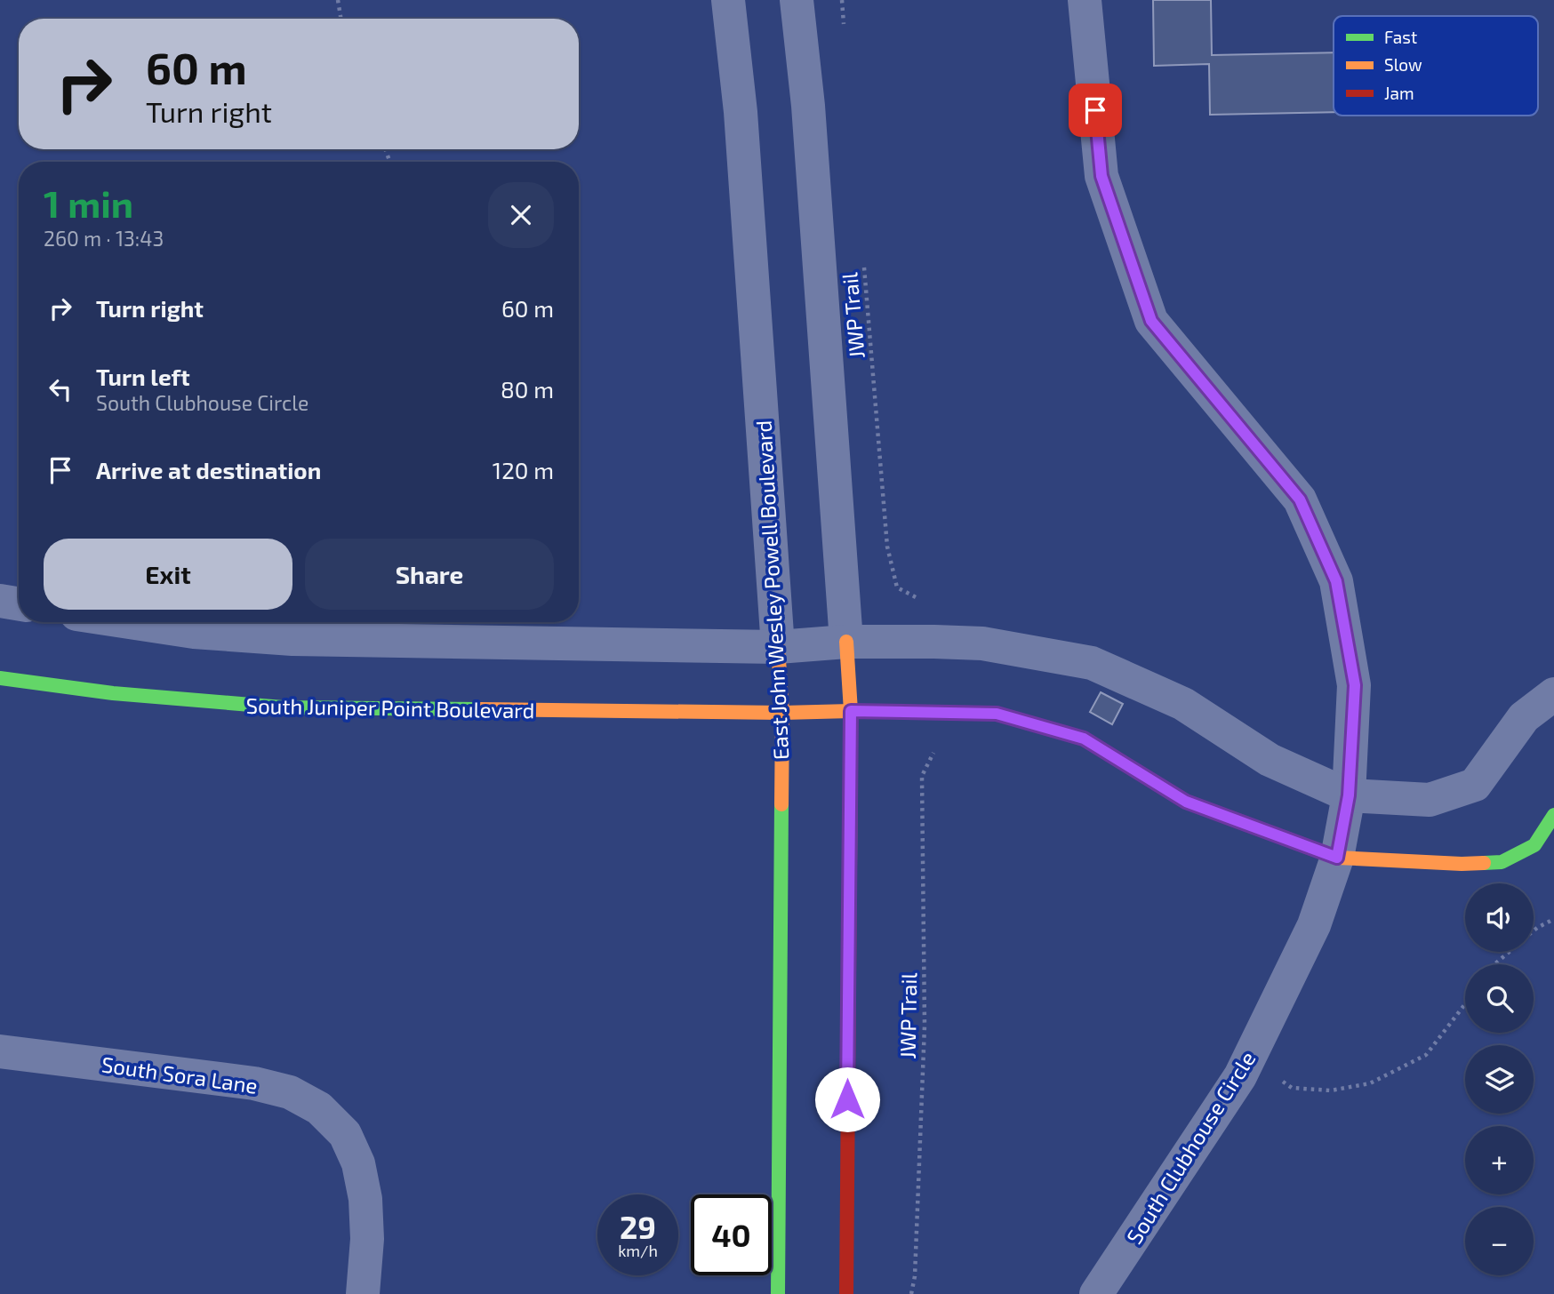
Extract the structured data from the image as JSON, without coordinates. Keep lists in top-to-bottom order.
{
  "streets": {
    "street": [
      "East John Wesley Powell Boulevard",
      "South Juniper Point Boulevard",
      "South Sora Lane",
      "South Clubhouse Circle"
    ],
    "path": ["JWP Trail"]
  },
  "crossings": [
    ["East John Wesley Powell Boulevard", "South Juniper Point Boulevard"],
    ["South Juniper Point Boulevard", "South Clubhouse Circle"]
  ],
  "legend": ["Fast", "Slow", "Jam"],
  "page": {
    "turn": ["60 m", "Turn right"],
    "heading": ["1 min", "260 m · 13:43"],
    "list": [
      {
        "name": "Turn right",
        "value": "60 m"
      },
      {
        "name": "Turn left",
        "note": "South Clubhouse Circle",
        "value": "80 m"
      },
      {
        "name": "Arrive at destination",
        "value": "120 m"
      }
    ],
    "buttons": ["Exit", "Share"],
    "map_buttons": ["+", "−"],
    "speed": "29 km/h",
    "limit": "40"
  }
}
